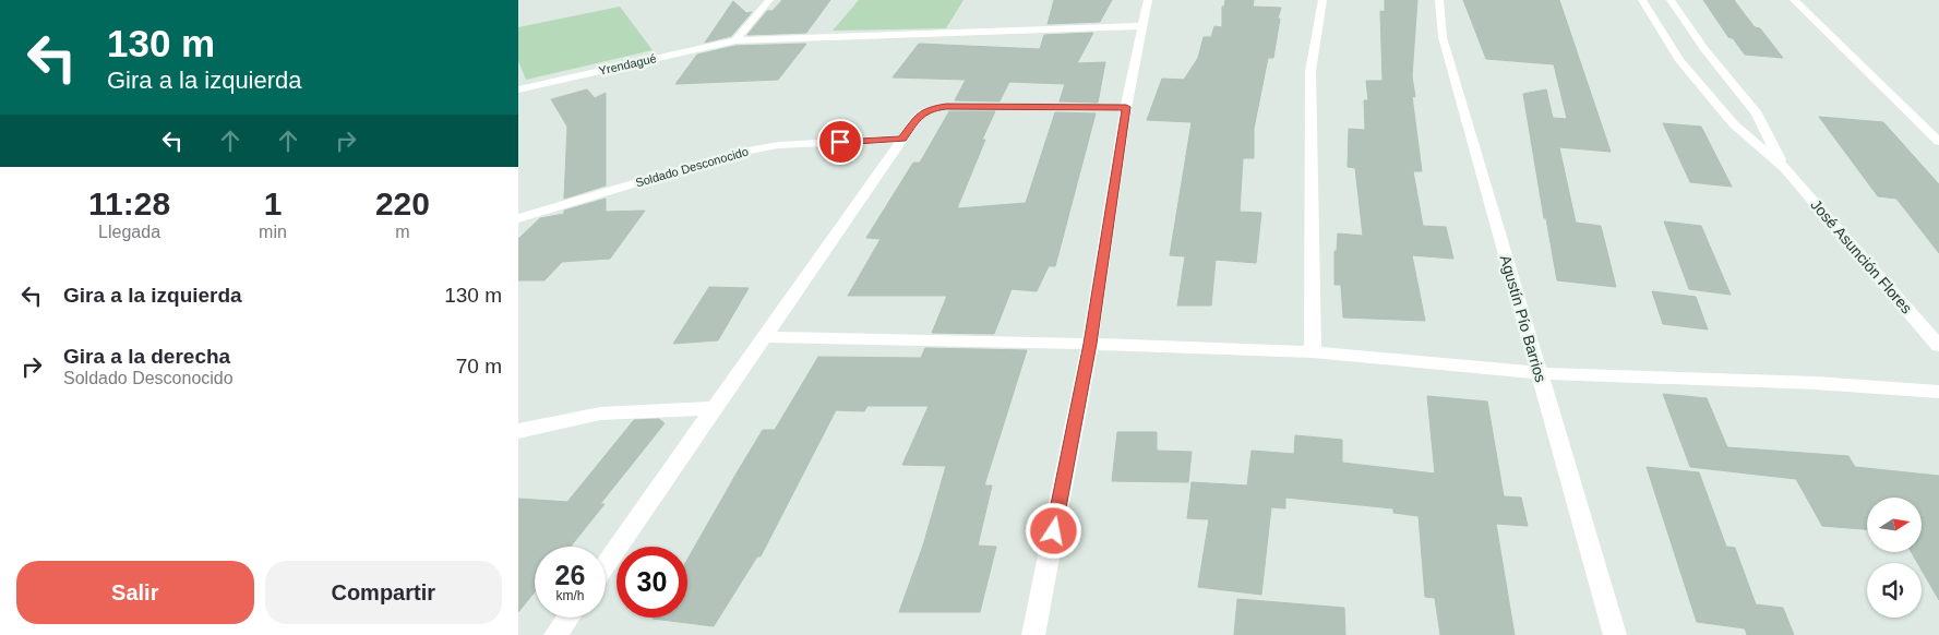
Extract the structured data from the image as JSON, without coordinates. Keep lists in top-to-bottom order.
{
  "streets": {
    "street": [
      "Yrendagué",
      "Soldado Desconocido",
      "José Asunción Flores",
      "Agustín Pío Barrios"
    ]
  },
  "north": "right",
  "page": {
    "turn": ["130 m", "Gira a la izquierda"],
    "eta": [
      "11:28",
      "Llegada",
      "1",
      "min",
      "220",
      "m"
    ],
    "list": [
      {
        "name": "Gira a la izquierda",
        "value": "130 m"
      },
      {
        "name": "Gira a la derecha",
        "note": "Soldado Desconocido",
        "value": "70 m"
      }
    ],
    "speed": "26 km/h",
    "limit": "30",
    "buttons": ["Salir", "Compartir"]
  }
}
